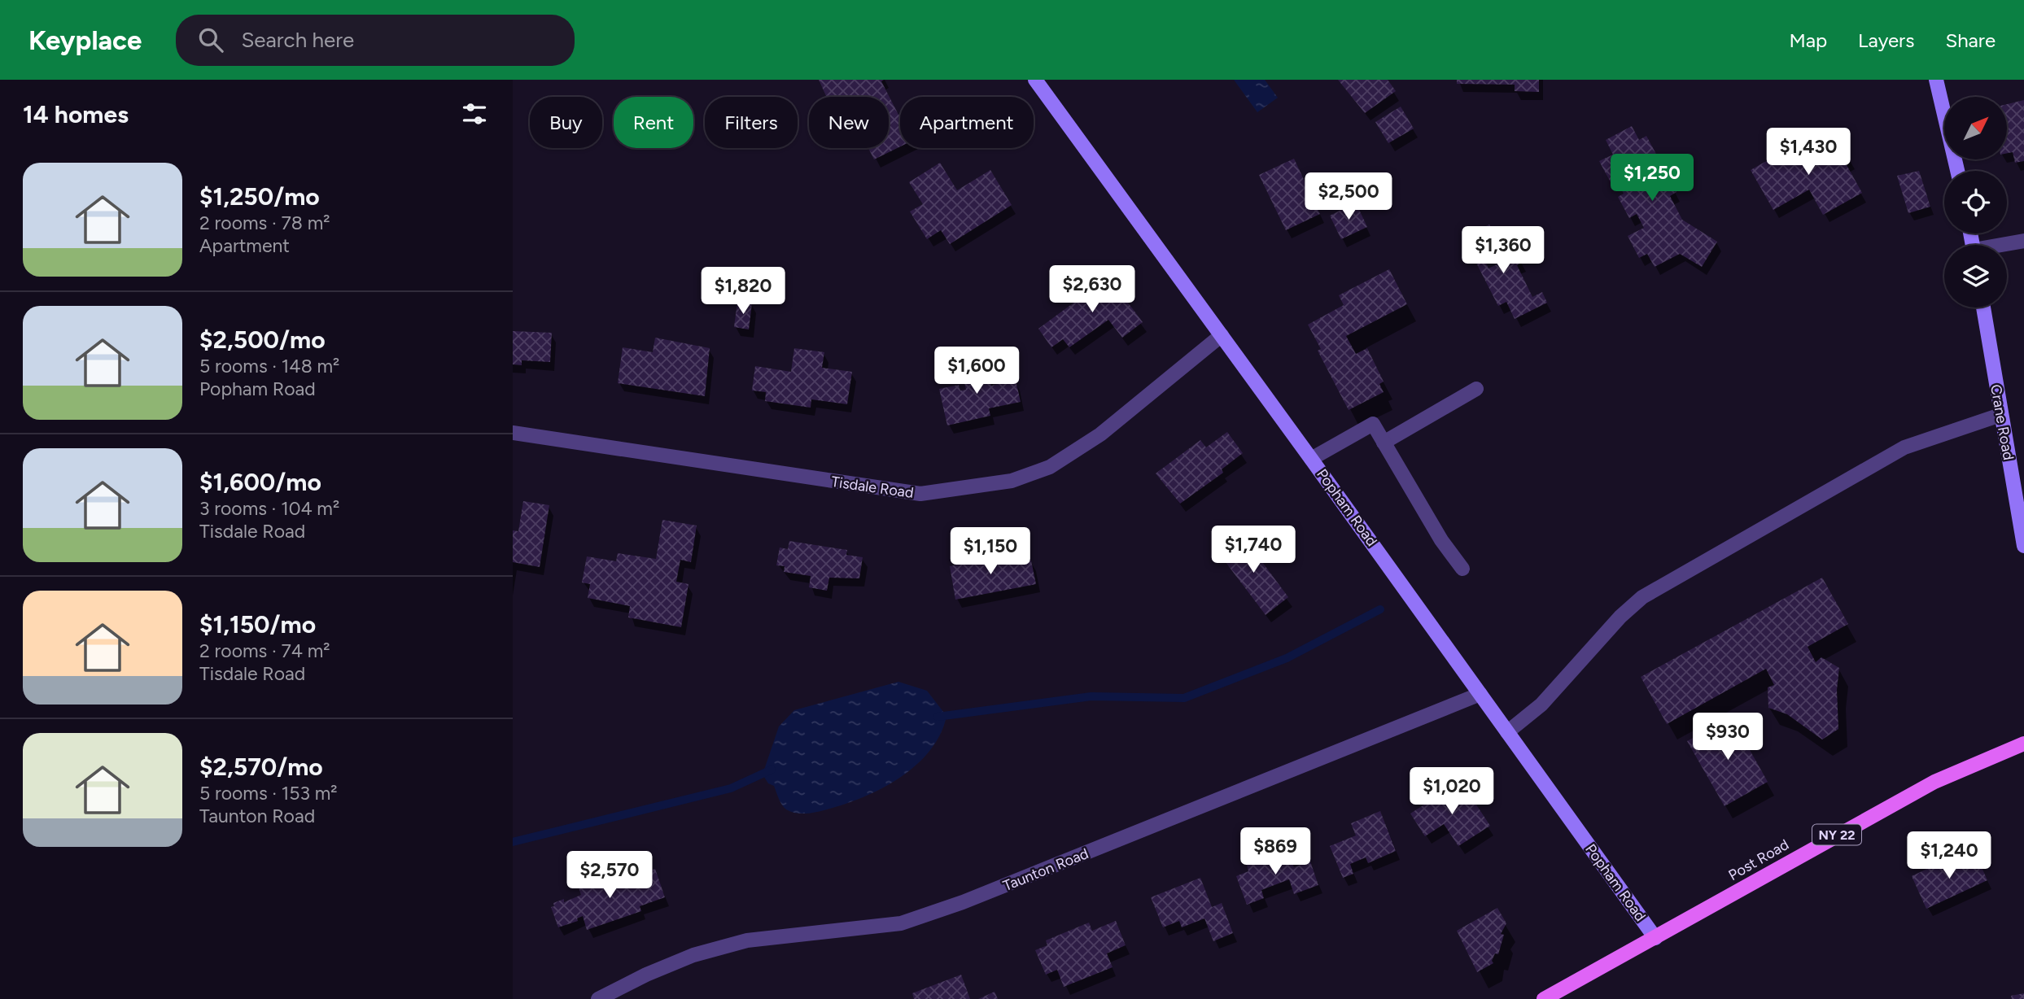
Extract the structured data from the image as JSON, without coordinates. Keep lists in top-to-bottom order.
{
  "streets": {
    "main road": [
      "Crane Road",
      "Popham Road",
      "NY 22",
      "Post Road"
    ],
    "street": ["Tisdale Road", "Taunton Road"]
  },
  "crossings": [
    ["Tisdale Road", "Popham Road"],
    ["Popham Road", "Post Road"],
    ["Popham Road", "Taunton Road"]
  ],
  "north": "top right",
  "page": {
    "header": "Keyplace",
    "search": "Search here",
    "nav": ["Map", "Layers", "Share"],
    "heading": "14 homes",
    "chip": [
      "Buy",
      "Rent",
      "Filters",
      "New",
      "Apartment"
    ],
    "price": [
      "$1,430",
      "$1,250",
      "$2,500",
      "$1,360",
      "$2,630",
      "$1,820",
      "$1,600",
      "$1,740",
      "$1,150",
      "$930",
      "$1,020",
      "$869",
      "$1,240",
      "$2,570"
    ],
    "list": [
      {
        "name": "$1,250/mo",
        "note": "2 rooms · 78 m² · Apartment"
      },
      {
        "name": "$2,500/mo",
        "note": "5 rooms · 148 m² · Popham Road"
      },
      {
        "name": "$1,600/mo",
        "note": "3 rooms · 104 m² · Tisdale Road"
      },
      {
        "name": "$1,150/mo",
        "note": "2 rooms · 74 m² · Tisdale Road"
      },
      {
        "name": "$2,570/mo",
        "note": "5 rooms · 153 m² · Taunton Road"
      }
    ]
  }
}
